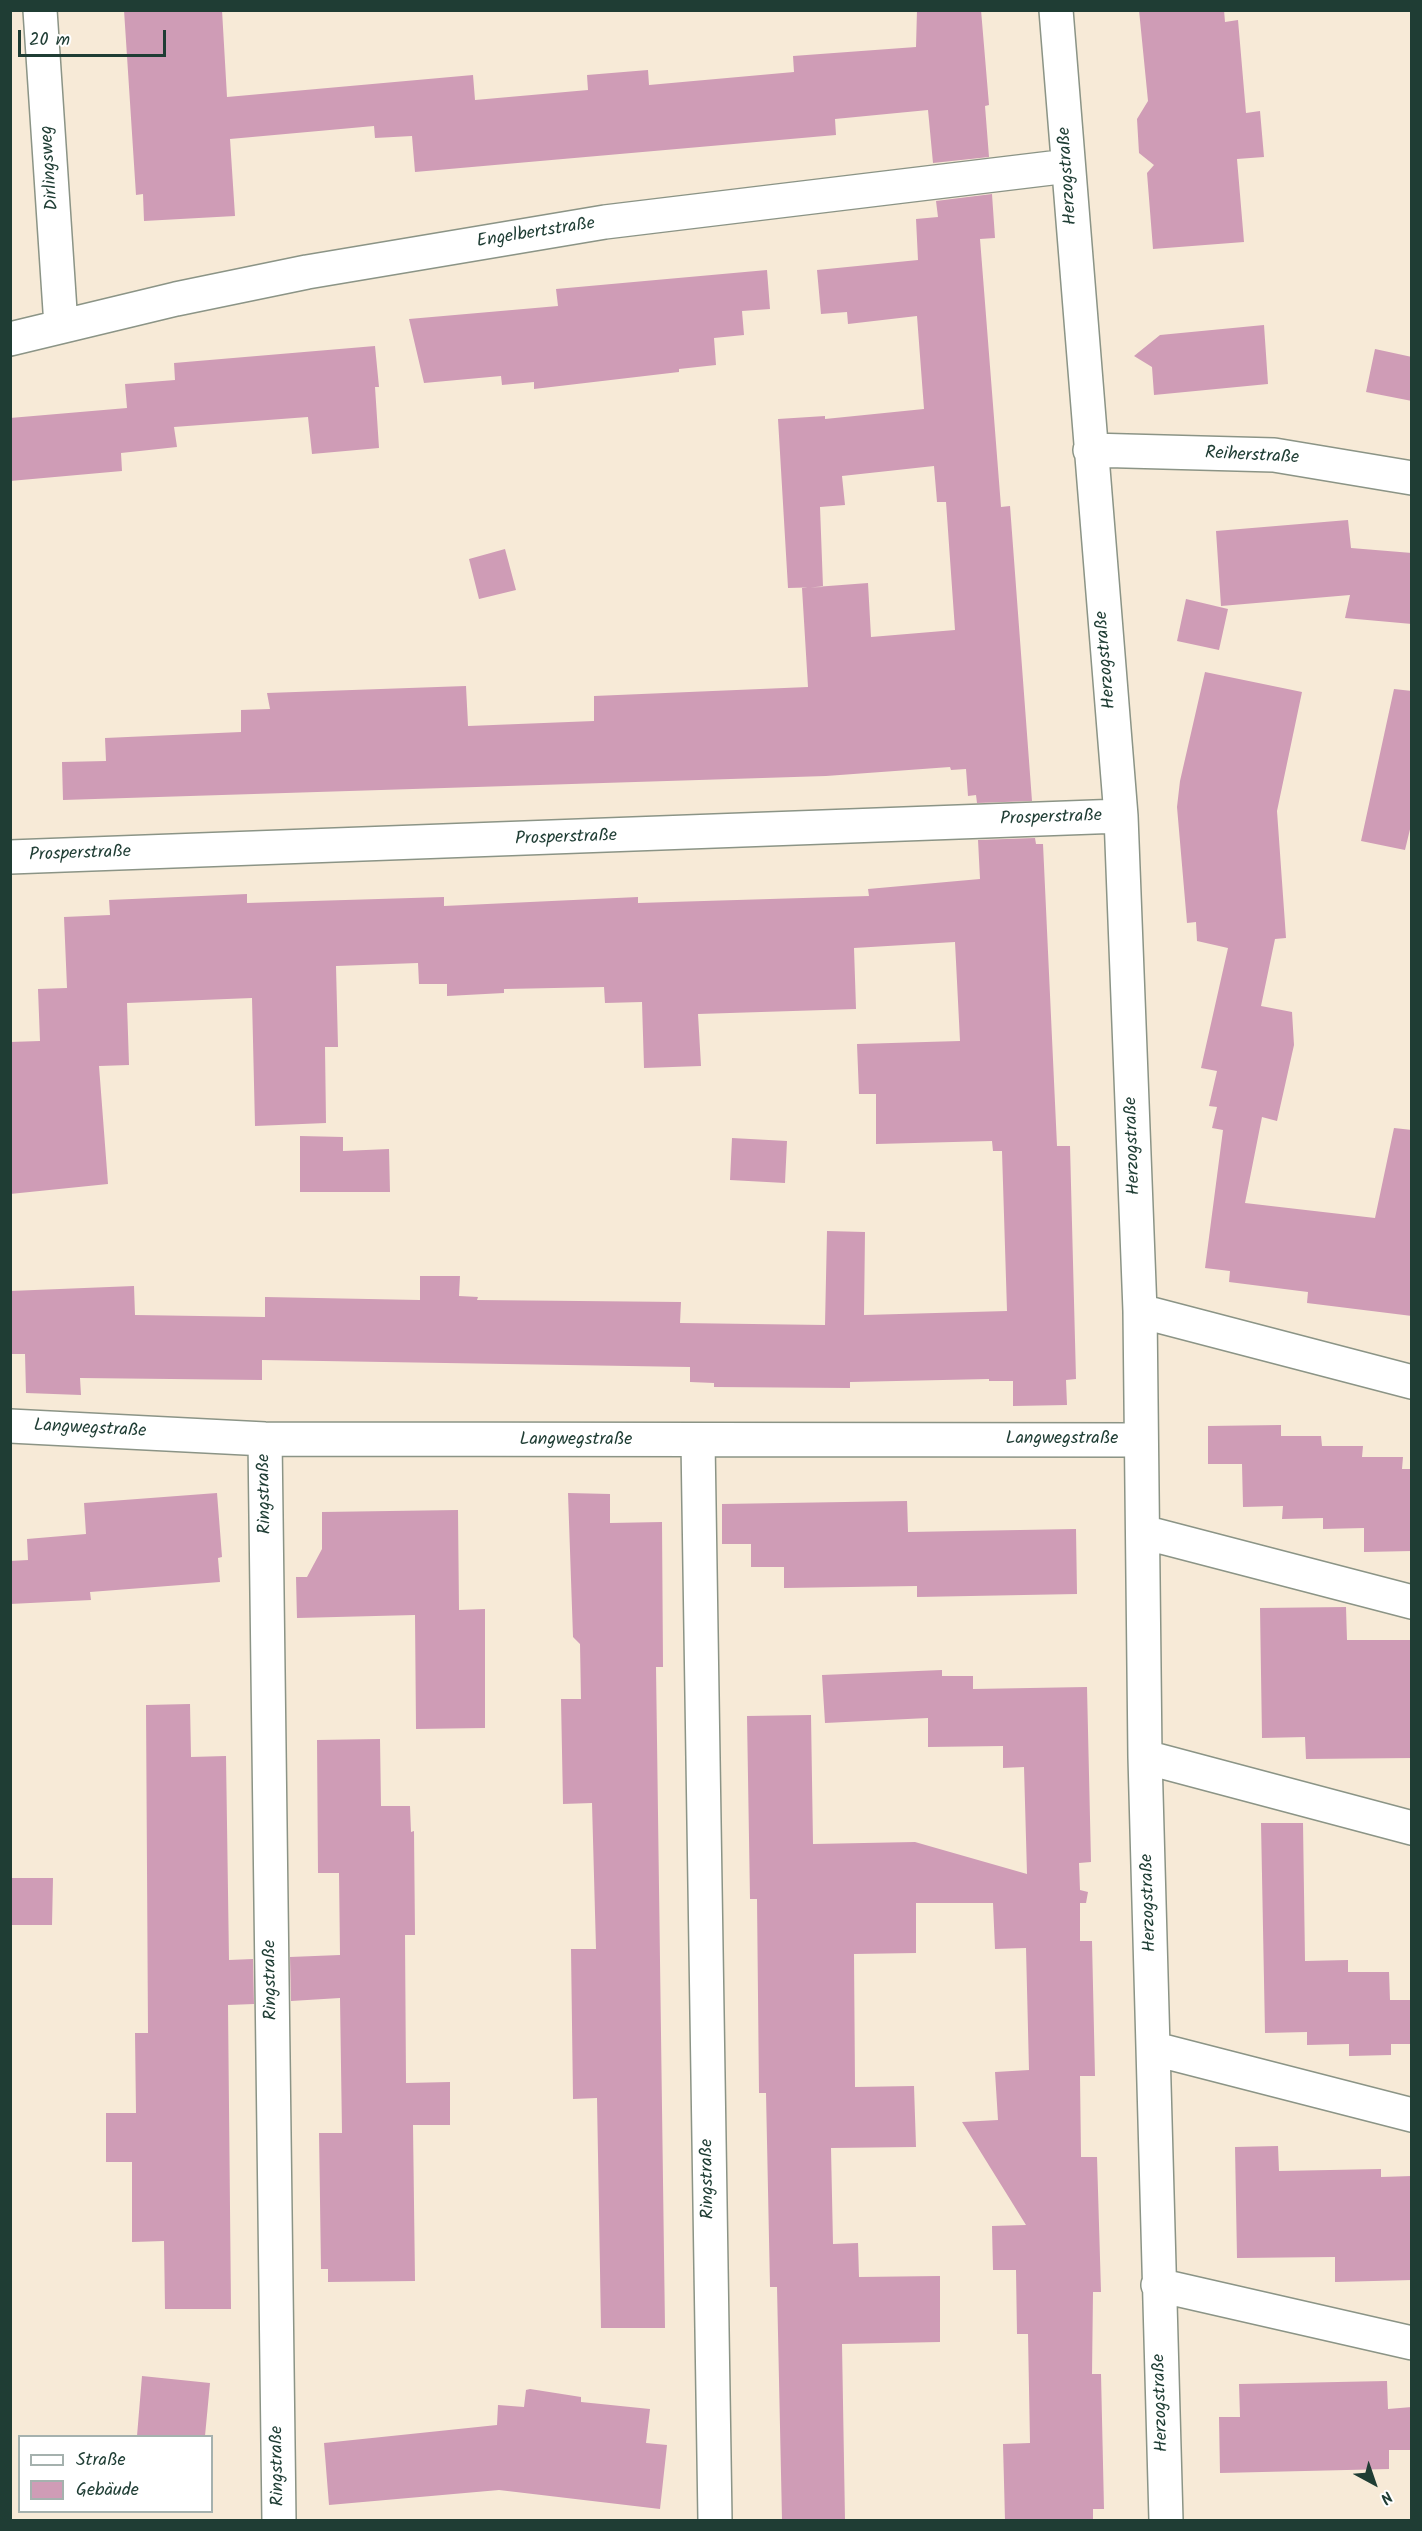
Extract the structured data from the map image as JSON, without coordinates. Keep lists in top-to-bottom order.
{
  "streets": {
    "street": [
      "Dirlingsweg",
      "Herzogstraße",
      "Engelbertstraße",
      "Reiherstraße",
      "Prosperstraße",
      "Langwegstraße",
      "Ringstraße"
    ]
  },
  "crossings": [
    ["Dirlingsweg", "Engelbertstraße"],
    ["Herzogstraße", "Engelbertstraße"],
    ["Herzogstraße", "Reiherstraße"],
    ["Herzogstraße", "Prosperstraße"],
    ["Herzogstraße", "Langwegstraße"],
    ["Langwegstraße", "Ringstraße"]
  ],
  "legend": ["Straße", "Gebäude"],
  "scale_bar": "20 m",
  "north": "bottom right"
}
